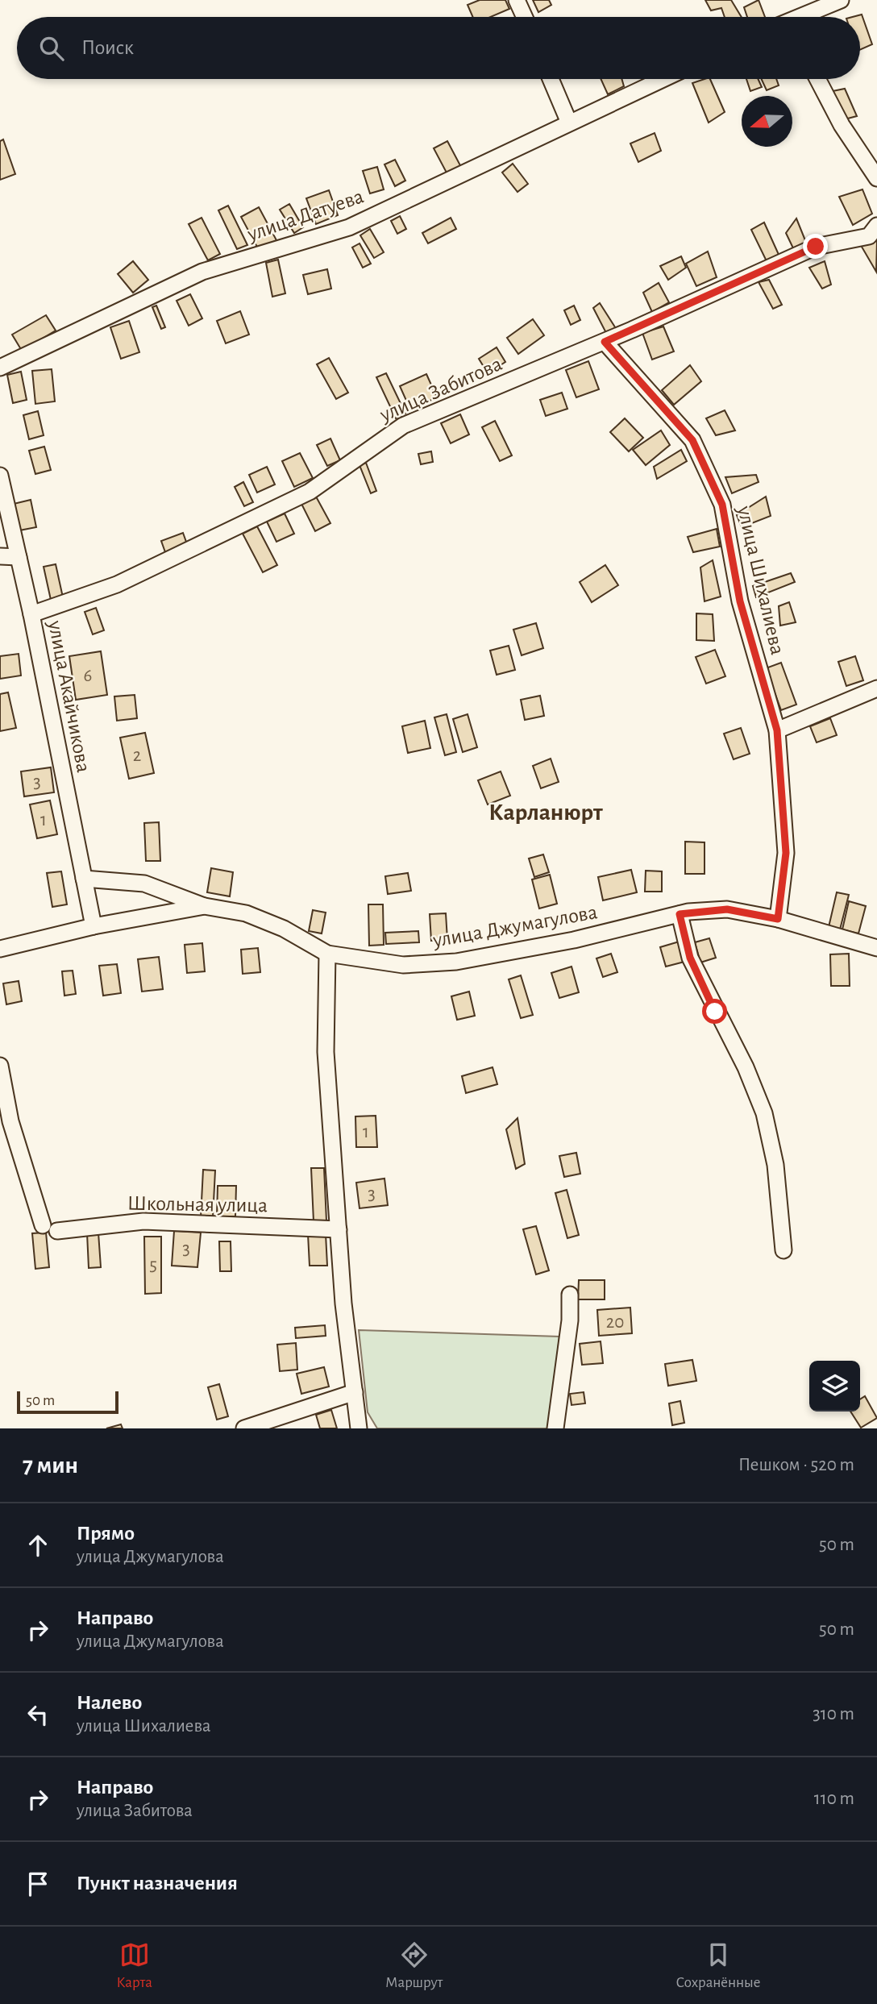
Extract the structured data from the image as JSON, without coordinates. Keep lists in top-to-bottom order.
{
  "streets": {
    "street": [
      "улица Датуева",
      "улица Забитова",
      "улица Шихалиева",
      "улица Акайчикова",
      "улица Джумагулова",
      "Школьная улица"
    ]
  },
  "crossings": [
    ["улица Забитова", "улица Шихалиева"],
    ["улица Забитова", "улица Акайчикова"],
    ["улица Шихалиева", "улица Джумагулова"],
    ["улица Акайчикова", "улица Джумагулова"]
  ],
  "districts": ["Карланюрт"],
  "house_numbers": [
    "6",
    "2",
    "3",
    "1",
    "1",
    "3",
    "3",
    "5",
    "20"
  ],
  "scale_bar": "50 m",
  "north": "left",
  "page": {
    "search": "Поиск",
    "scale": "50 m",
    "heading": ["7 мин", "Пешком · 520 m"],
    "list": [
      ["Прямо", "улица Джумагулова", "50 m"],
      ["Направо", "улица Джумагулова", "50 m"],
      ["Налево", "улица Шихалиева", "310 m"],
      ["Направо", "улица Забитова", "110 m"],
      "Пункт назначения"
    ],
    "nav": ["Карта", "Маршрут", "Сохранённые"]
  }
}
